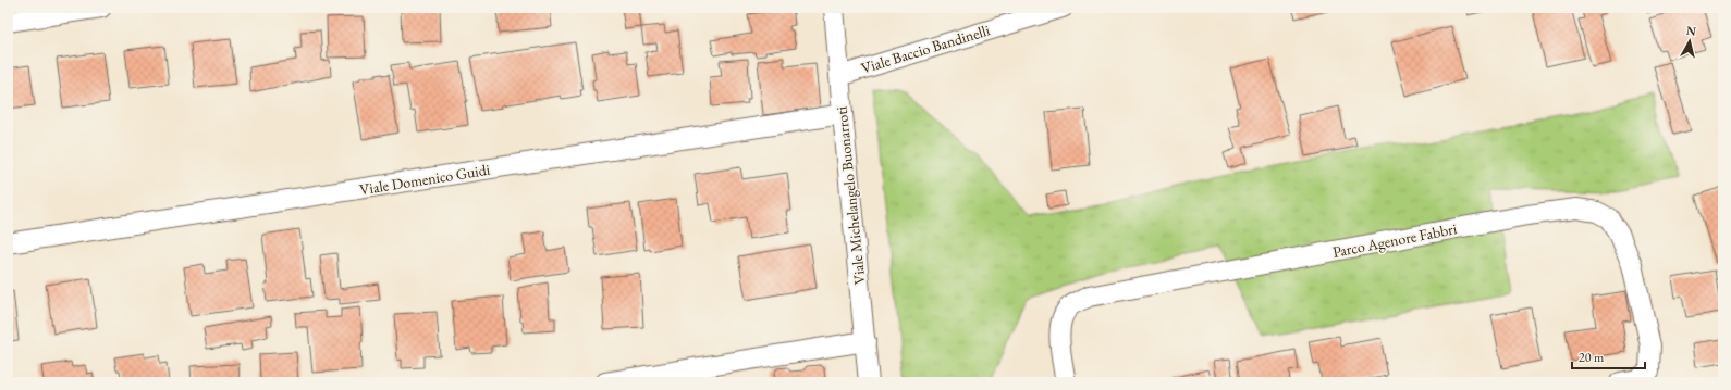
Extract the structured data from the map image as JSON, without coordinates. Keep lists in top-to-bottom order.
{
  "streets": {
    "street": [
      "Viale Baccio Bandinelli",
      "Viale Domenico Guidi",
      "Viale Michelangelo Buonarroti",
      "Parco Agenore Fabbri"
    ]
  },
  "crossings": [
    ["Viale Baccio Bandinelli", "Viale Michelangelo Buonarroti"],
    ["Viale Domenico Guidi", "Viale Michelangelo Buonarroti"]
  ],
  "scale_bar": "20 m",
  "north": "top"
}
